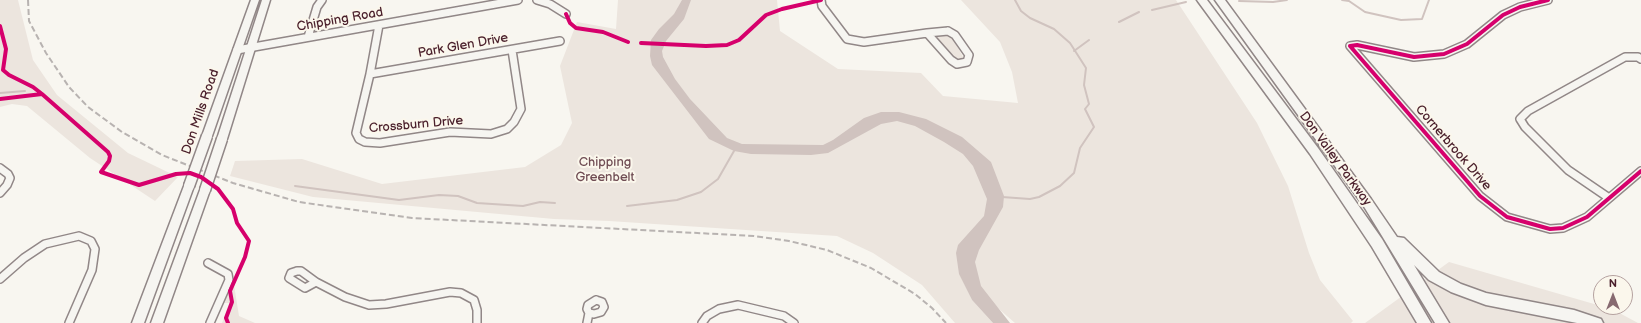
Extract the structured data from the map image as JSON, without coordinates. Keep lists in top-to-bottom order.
{
  "streets": {
    "highway": ["Don Valley Parkway"],
    "main road": ["Don Mills Road"],
    "street": [
      "Chipping Road",
      "Park Glen Drive",
      "Crossburn Drive",
      "Cornerbrook Drive"
    ]
  },
  "crossings": [
    ["Chipping Road", "Don Mills Road"],
    ["Chipping Road", "Crossburn Drive"],
    ["Park Glen Drive", "Crossburn Drive"]
  ],
  "parks": ["Chipping Greenbelt"],
  "north": "top"
}
